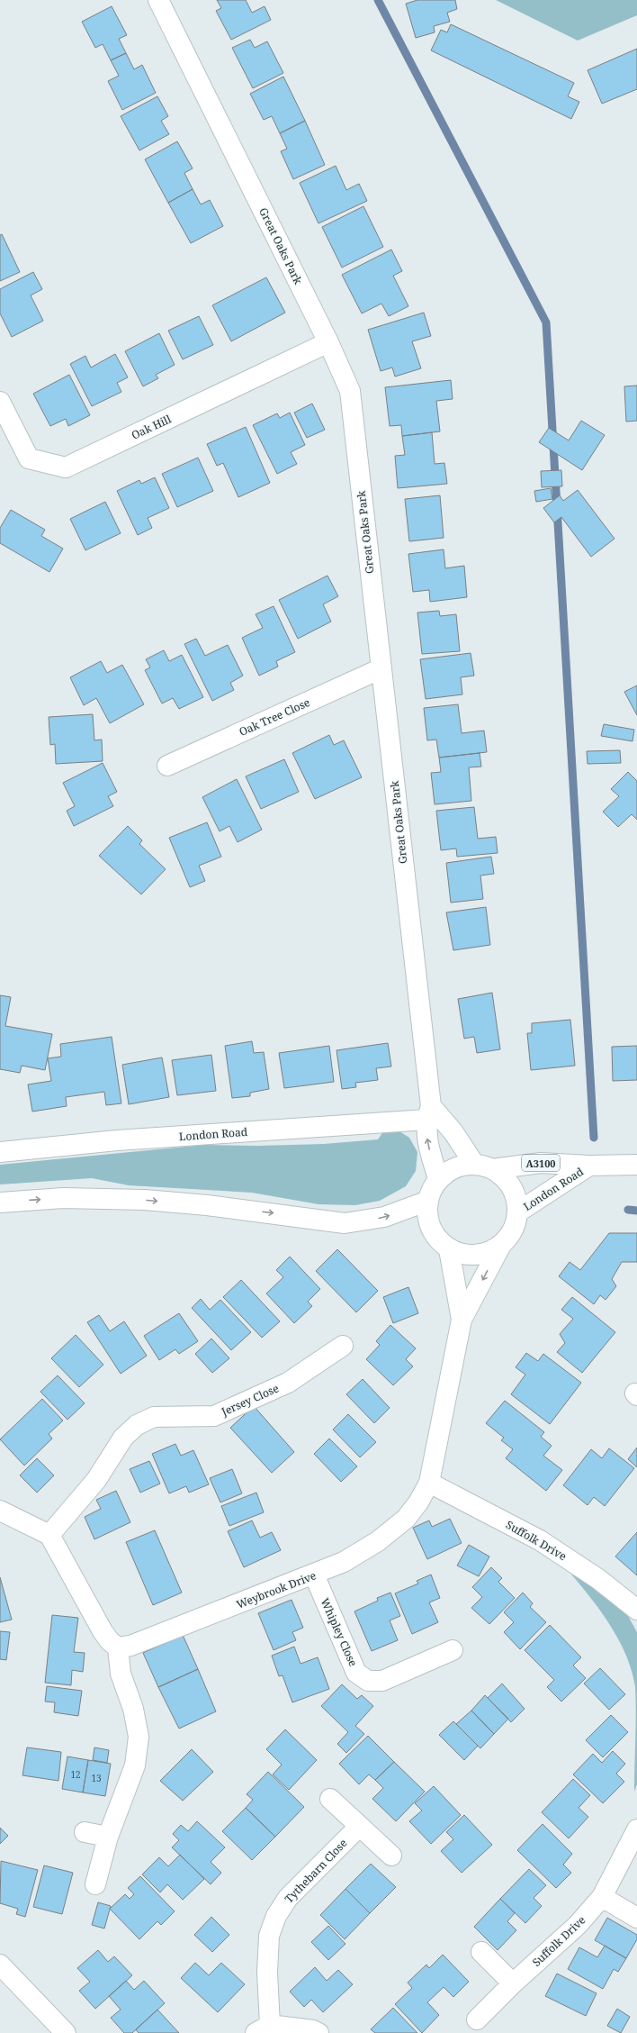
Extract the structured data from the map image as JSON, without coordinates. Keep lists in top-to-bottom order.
{
  "streets": {
    "main road": [
      "Great Oaks Park",
      "Oak Hill",
      "Oak Tree Close",
      "London Road",
      "A3100",
      "Jersey Close",
      "Suffolk Drive",
      "Weybrook Drive",
      "Whipley Close",
      "Tythebarn Close"
    ]
  },
  "crossings": [
    ["Great Oaks Park", "Oak Hill"],
    ["Great Oaks Park", "Oak Tree Close"],
    ["Great Oaks Park", "London Road"],
    ["Great Oaks Park", "Weybrook Drive"],
    ["London Road", "Weybrook Drive"],
    ["Suffolk Drive", "Weybrook Drive"],
    ["Weybrook Drive", "Whipley Close"]
  ],
  "house_numbers": ["12", "13"]
}
